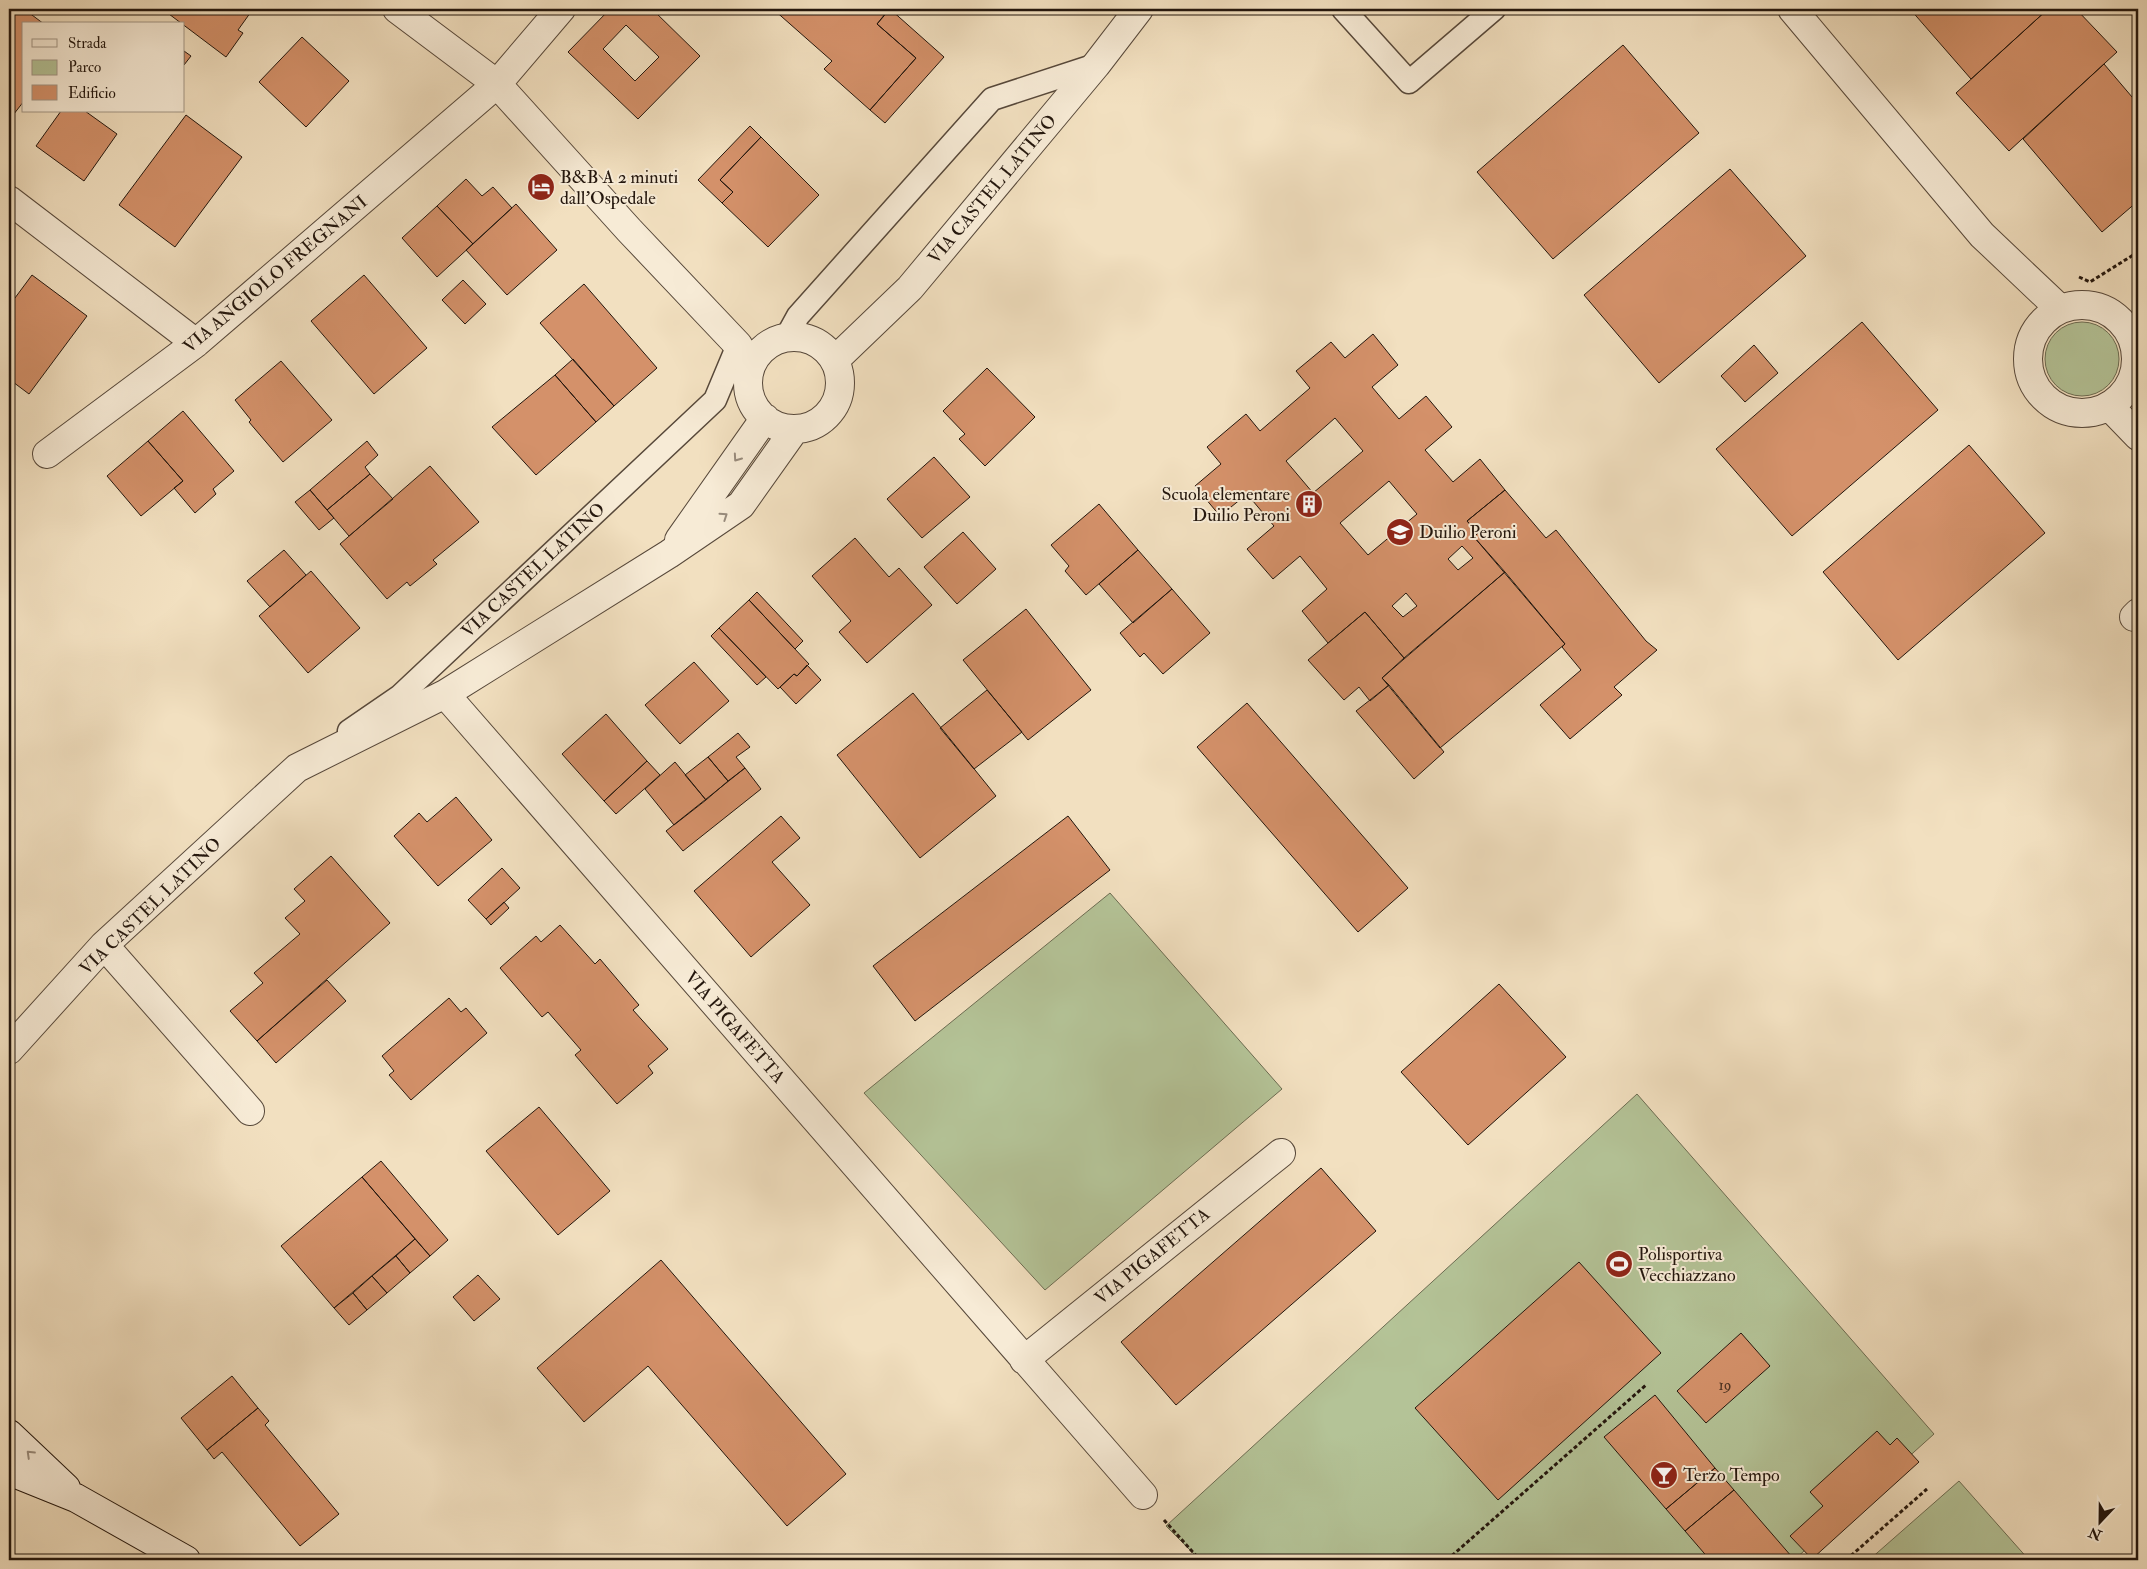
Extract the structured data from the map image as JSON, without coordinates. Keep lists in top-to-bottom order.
{
  "streets": {
    "street": ["VIA CASTEL LATINO", "VIA ANGIOLO FREGNANI", "VIA PIGAFETTA"]
  },
  "crossings": [
    ["VIA CASTEL LATINO", "VIA PIGAFETTA"]
  ],
  "places": {
    "hotel": ["B&B A 2 minuti dall'Ospedale"],
    "building": ["Scuola elementare Duilio Peroni"],
    "school or university": ["Duilio Peroni"],
    "sports": ["Polisportiva Vecchiazzano"],
    "bar": ["Terzo Tempo"]
  },
  "house_numbers": ["19"],
  "legend": ["Strada", "Parco", "Edificio"],
  "north": "bottom"
}
